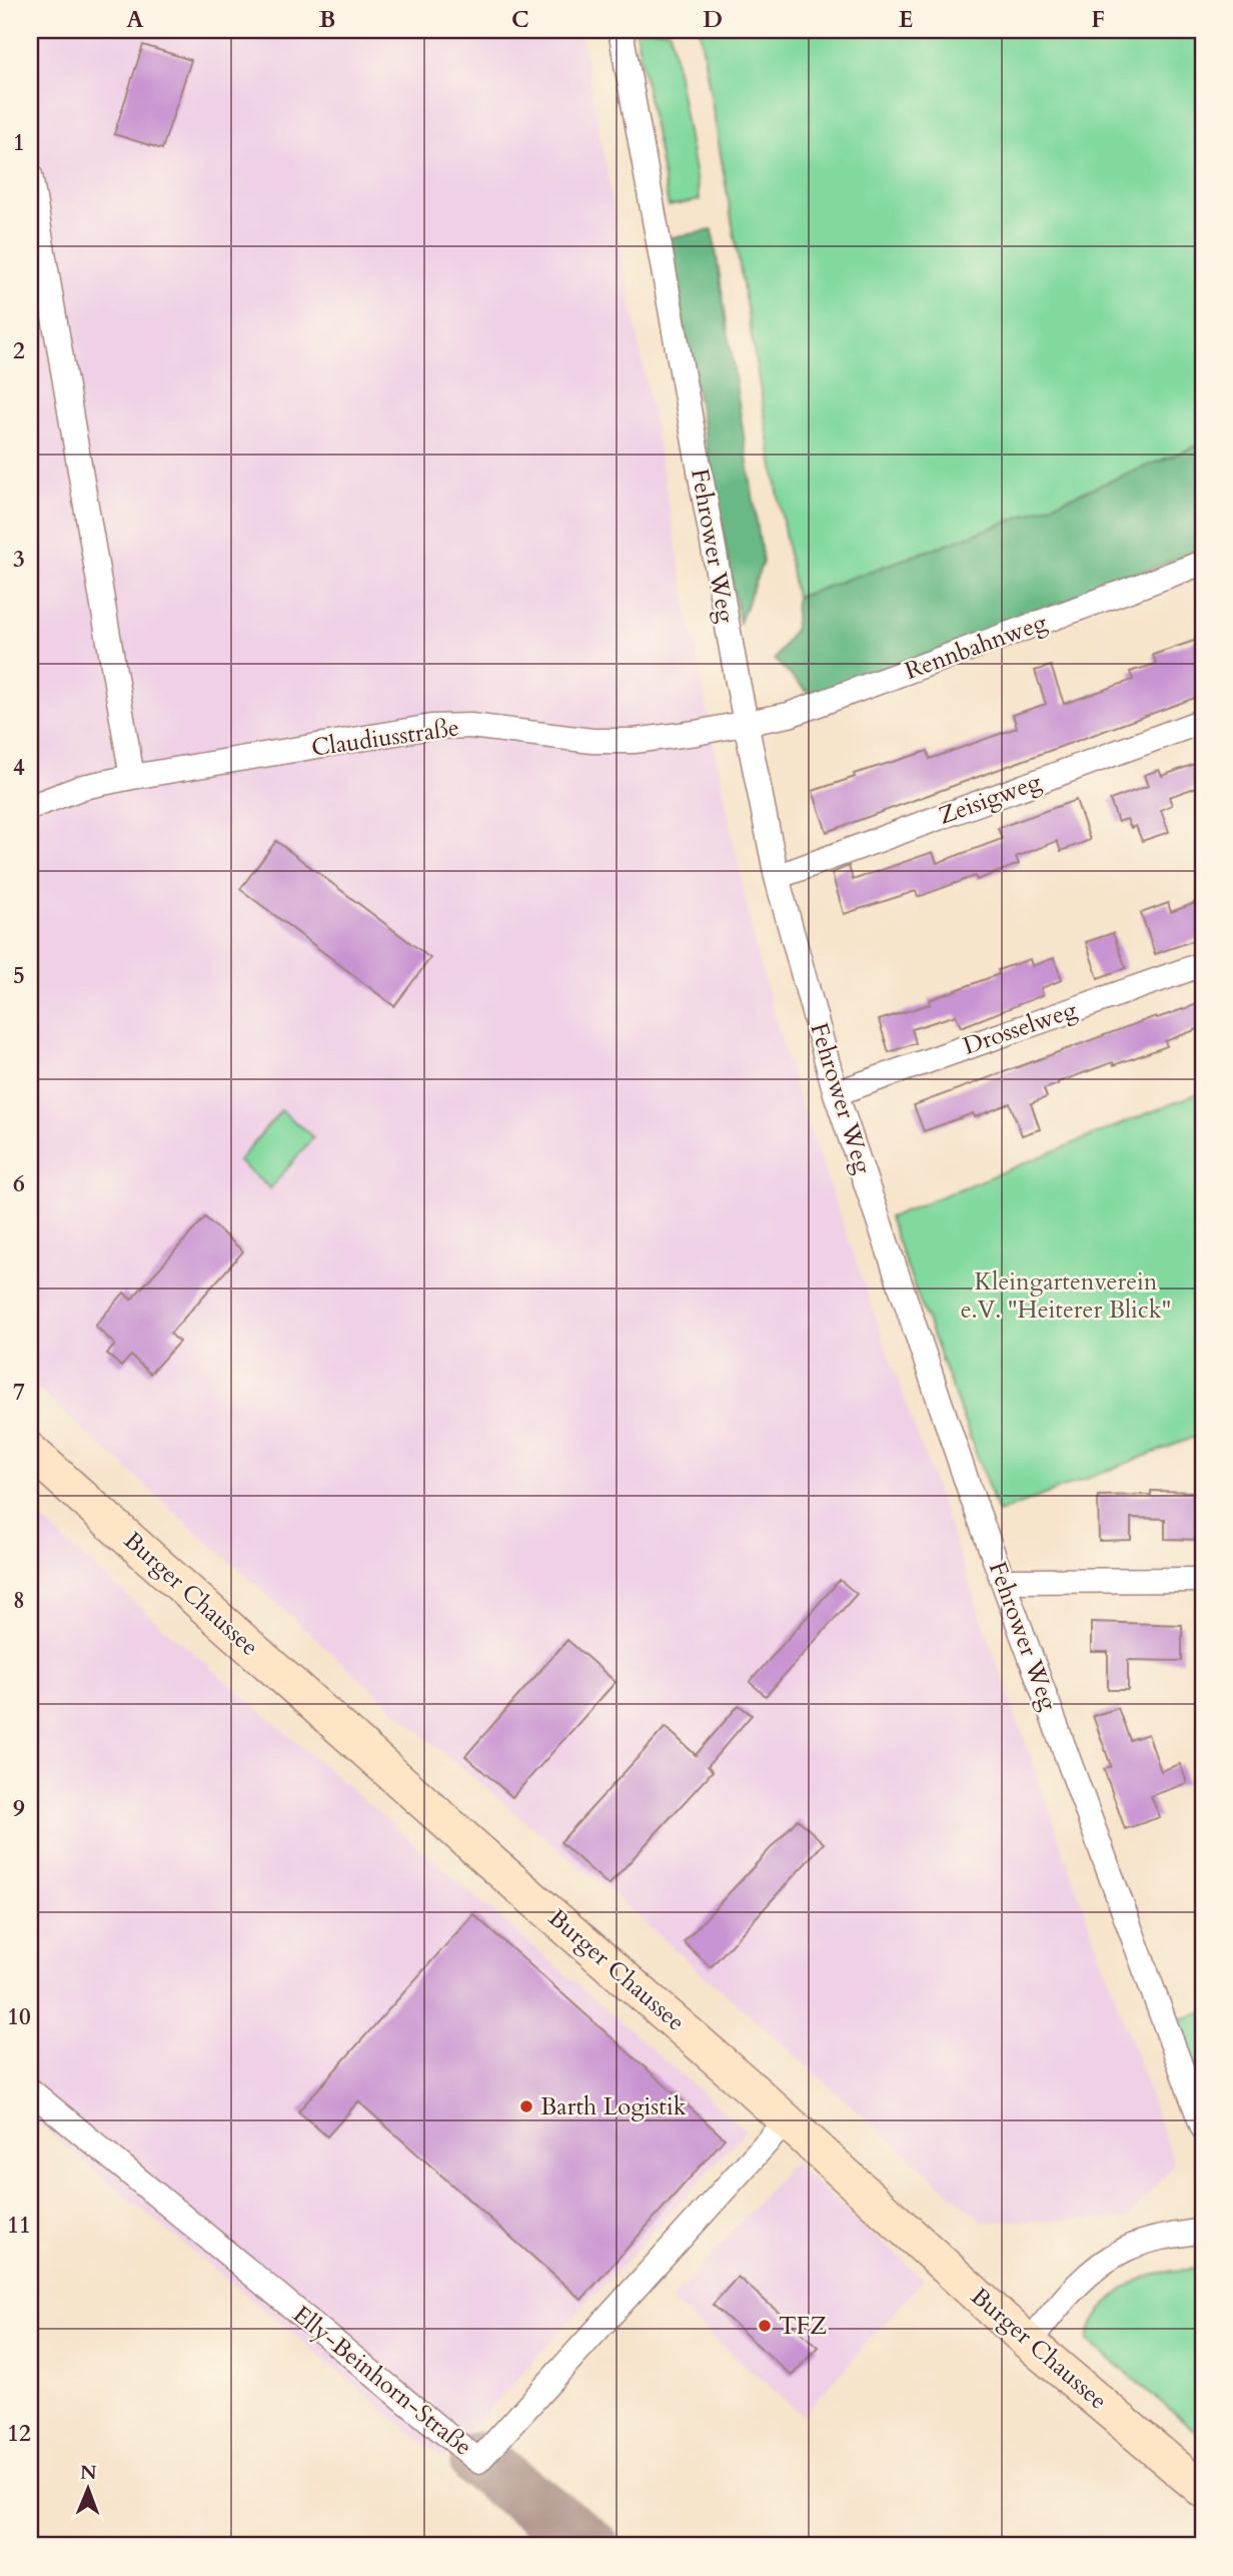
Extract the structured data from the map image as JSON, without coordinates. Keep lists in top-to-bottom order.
{
  "streets": {
    "main road": ["Burger Chaussee"],
    "street": [
      "Fehrower Weg",
      "Rennbahnweg",
      "Claudiusstraße",
      "Zeisigweg",
      "Drosselweg",
      "Elly-Beinhorn-Straße"
    ]
  },
  "crossings": [
    ["Fehrower Weg", "Rennbahnweg"],
    ["Fehrower Weg", "Claudiusstraße"],
    ["Fehrower Weg", "Zeisigweg"],
    ["Fehrower Weg", "Drosselweg"],
    ["Rennbahnweg", "Claudiusstraße"],
    ["Burger Chaussee", "Elly-Beinhorn-Straße"]
  ],
  "parks": ["Kleingartenverein e.V. \"Heiterer Blick\""],
  "places": ["Barth Logistik", "TFZ"],
  "north": "top",
  "grid": {
    "columns": [
      "A",
      "B",
      "C",
      "D",
      "E",
      "F"
    ],
    "rows": [
      "1",
      "2",
      "3",
      "4",
      "5",
      "6",
      "7",
      "8",
      "9",
      "10",
      "11",
      "12"
    ]
  }
}
